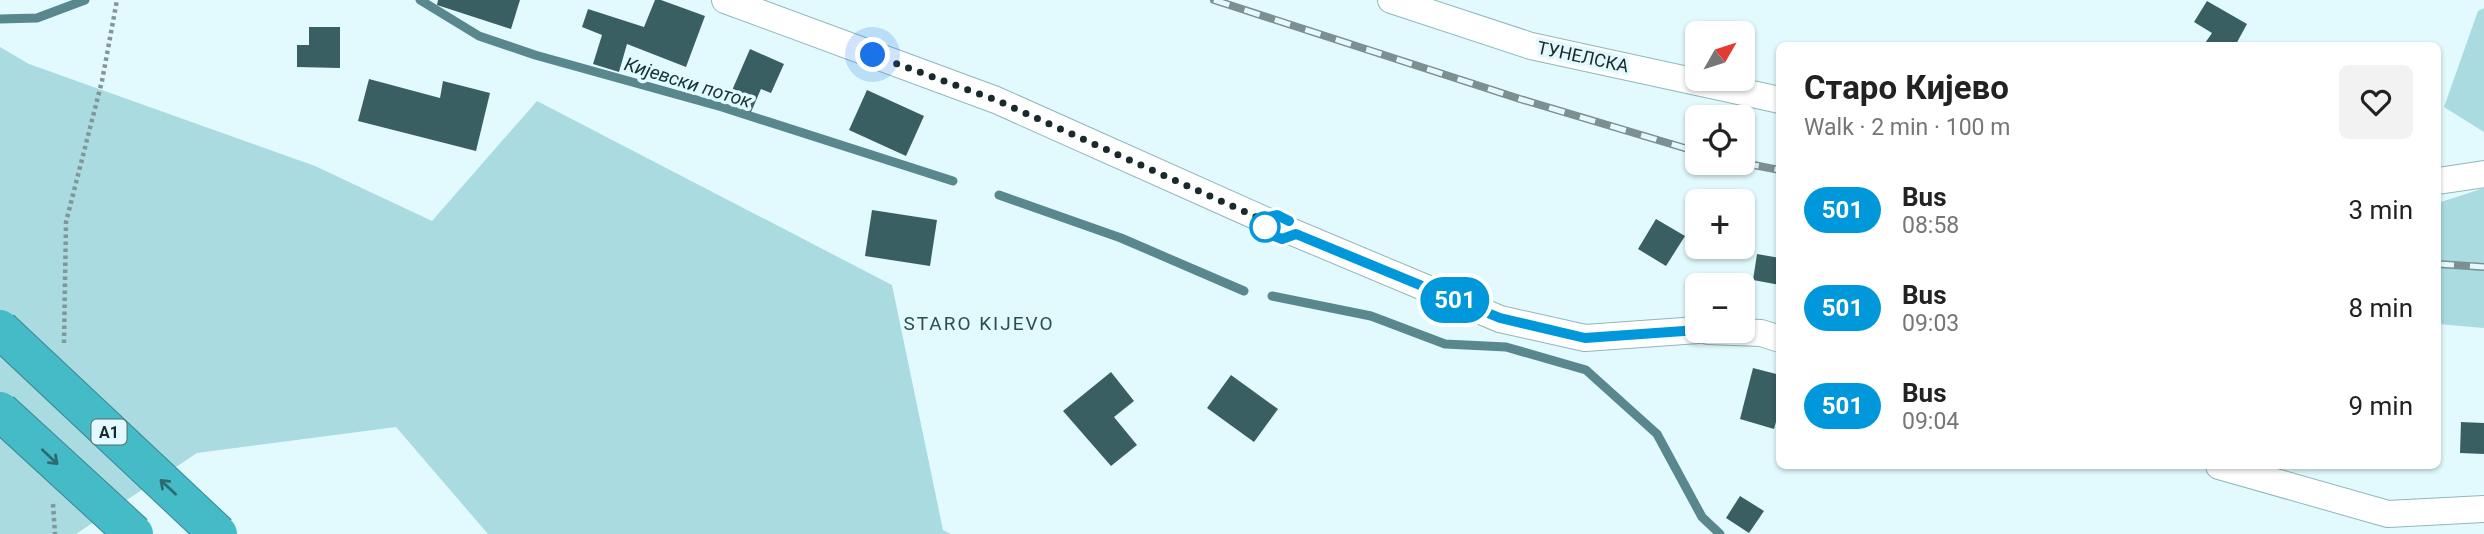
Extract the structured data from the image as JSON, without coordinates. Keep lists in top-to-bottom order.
{
  "streets": {
    "highway": ["A1"],
    "street": ["ТУНЕЛСКА"]
  },
  "districts": ["STARO KIJEVO"],
  "water": ["Кијевски поток"],
  "lines": ["bus line 501"],
  "north": "top right",
  "page": {
    "on_map": "501",
    "map_buttons": ["+", "−"],
    "heading": ["Старо Кијево", "Walk · 2 min · 100 m"],
    "list": [
      {
        "mark": "501",
        "name": "Bus",
        "note": "08:58",
        "value": "3 min"
      },
      {
        "mark": "501",
        "name": "Bus",
        "note": "09:03",
        "value": "8 min"
      },
      {
        "mark": "501",
        "name": "Bus",
        "note": "09:04",
        "value": "9 min"
      }
    ]
  }
}
